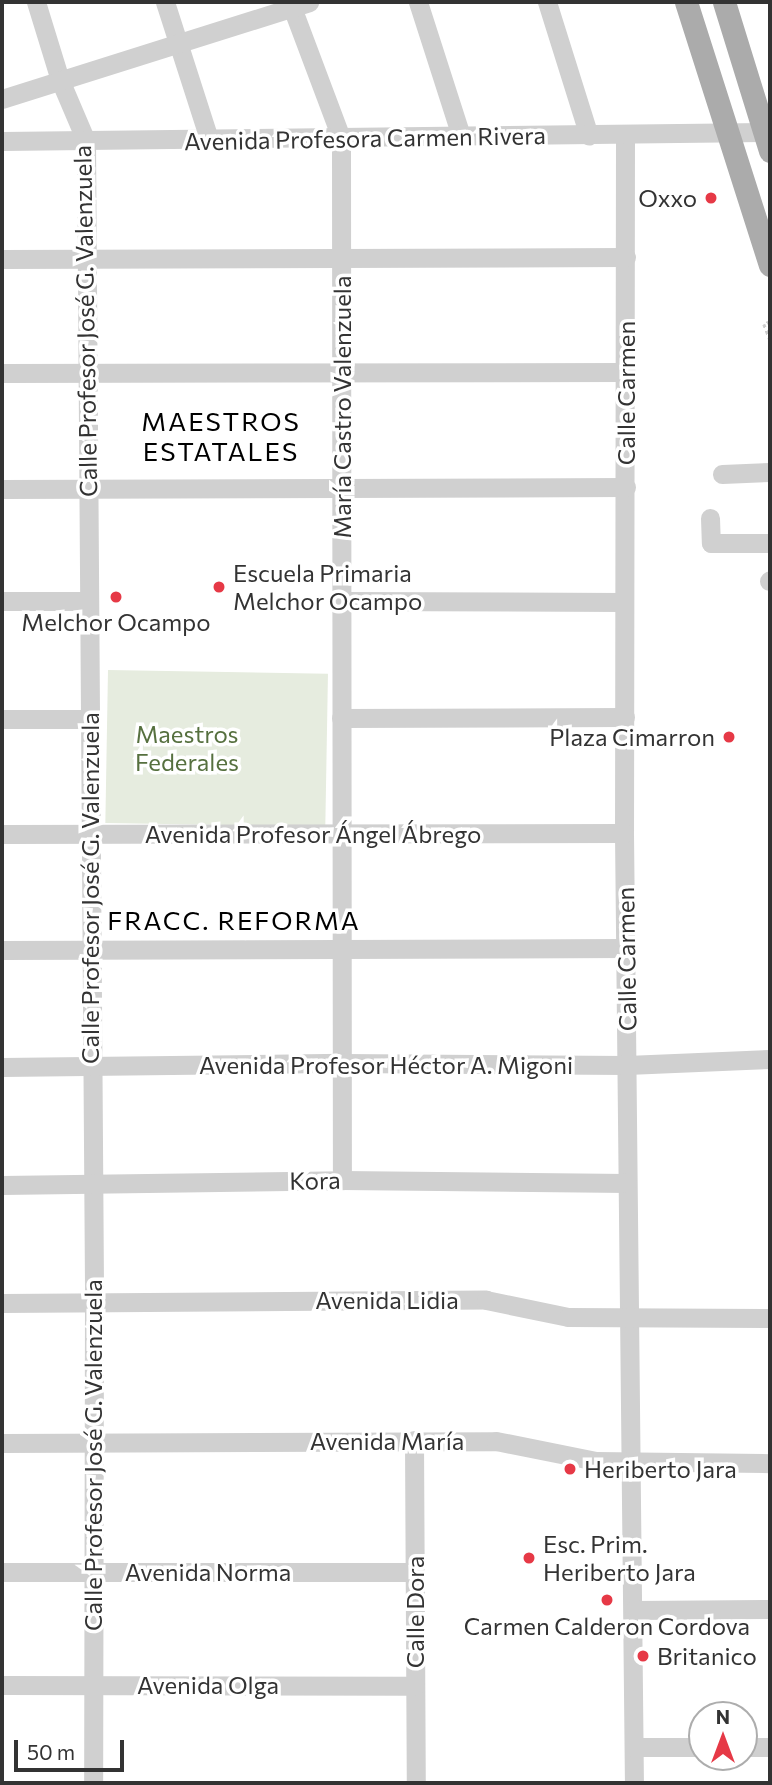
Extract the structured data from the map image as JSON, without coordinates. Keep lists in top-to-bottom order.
{
  "streets": {
    "street": [
      "Avenida Profesora Carmen Rivera",
      "Calle Profesor José G. Valenzuela",
      "Calle Carmen",
      "María Castro Valenzuela",
      "Avenida Profesor Ángel Ábrego",
      "Avenida Profesor Héctor A. Migoni",
      "Kora",
      "Avenida Lidia",
      "Avenida María",
      "Avenida Norma",
      "Calle Dora",
      "Avenida Olga"
    ]
  },
  "crossings": [
    ["Avenida Profesora Carmen Rivera", "Calle Profesor José G. Valenzuela"],
    ["Avenida Profesora Carmen Rivera", "Calle Carmen"],
    ["Avenida Profesora Carmen Rivera", "María Castro Valenzuela"],
    ["Calle Profesor José G. Valenzuela", "Avenida Profesor Ángel Ábrego"],
    ["Calle Profesor José G. Valenzuela", "Avenida Profesor Héctor A. Migoni"],
    ["Calle Profesor José G. Valenzuela", "Kora"],
    ["Calle Profesor José G. Valenzuela", "Avenida Lidia"],
    ["Calle Profesor José G. Valenzuela", "Avenida María"],
    ["Calle Profesor José G. Valenzuela", "Avenida Norma"],
    ["Calle Profesor José G. Valenzuela", "Avenida Olga"],
    ["Calle Carmen", "Avenida Profesor Ángel Ábrego"],
    ["Calle Carmen", "Avenida Profesor Héctor A. Migoni"],
    ["Calle Carmen", "Kora"],
    ["Calle Carmen", "Avenida Lidia"],
    ["Calle Carmen", "Avenida María"],
    ["María Castro Valenzuela", "Avenida Profesor Ángel Ábrego"],
    ["María Castro Valenzuela", "Avenida Profesor Héctor A. Migoni"],
    ["María Castro Valenzuela", "Kora"],
    ["Avenida María", "Calle Dora"],
    ["Avenida Norma", "Calle Dora"],
    ["Calle Dora", "Avenida Olga"]
  ],
  "districts": ["MAESTROS ESTATALES", "FRACC. REFORMA"],
  "parks": ["Maestros Federales"],
  "places": [
    "Oxxo",
    "Escuela Primaria Melchor Ocampo",
    "Melchor Ocampo",
    "Plaza Cimarron",
    "Heriberto Jara",
    "Esc. Prim. Heriberto Jara",
    "Carmen Calderon Cordova",
    "Britanico"
  ],
  "scale_bar": "50 m",
  "north": "top"
}
